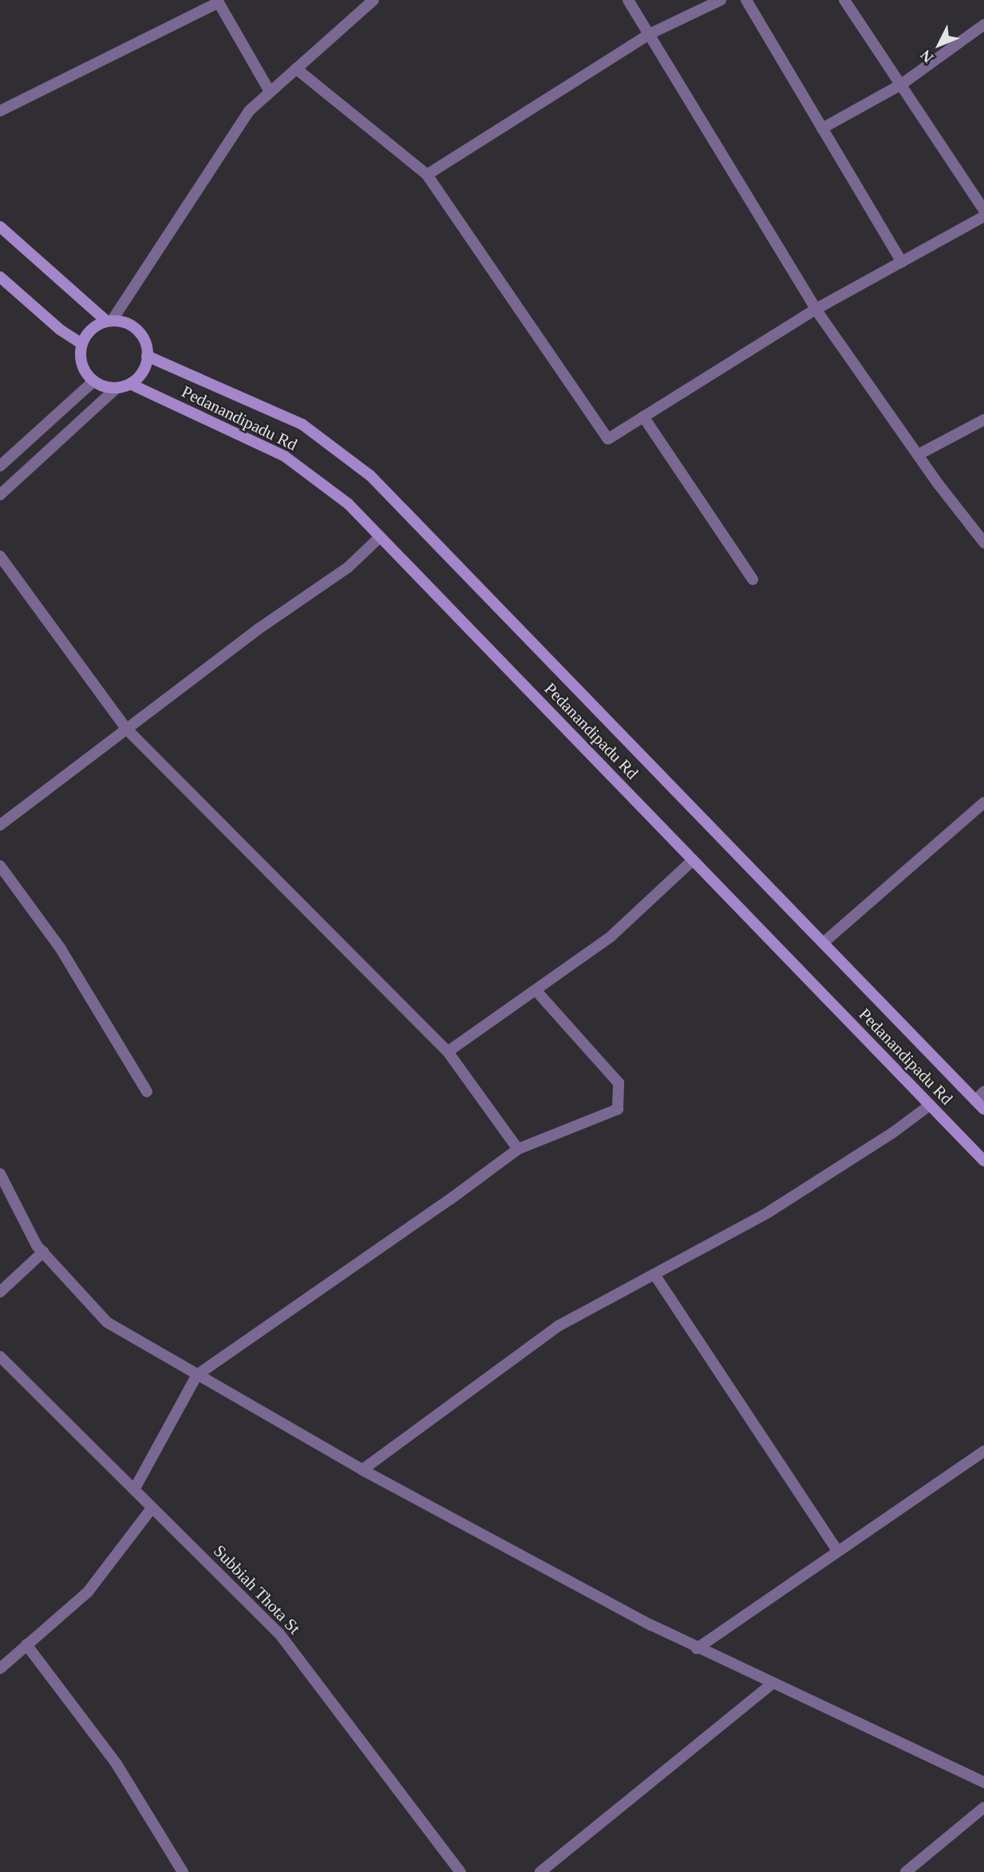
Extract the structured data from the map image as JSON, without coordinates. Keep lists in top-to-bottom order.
{
  "streets": {
    "main road": ["Pedanandipadu Rd"],
    "street": ["Subbiah Thota St"]
  },
  "north": "bottom left"
}
